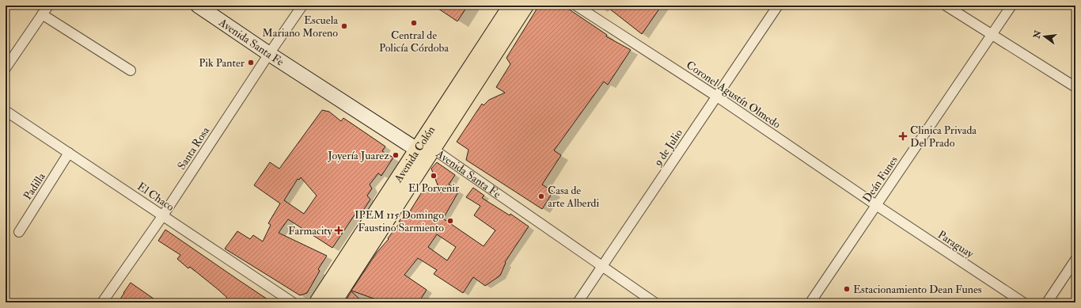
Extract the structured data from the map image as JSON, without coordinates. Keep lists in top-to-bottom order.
{
  "streets": {
    "main road": ["Avenida Santa Fe", "Avenida Colón"],
    "street": [
      "Coronel Agustín Olmedo",
      "9 de Julio",
      "Santa Rosa",
      "Deán Funes",
      "Padilla",
      "El Chaco",
      "Paraguay"
    ]
  },
  "crossings": [
    ["Avenida Santa Fe", "9 de Julio"],
    ["Avenida Santa Fe", "Santa Rosa"],
    ["Avenida Santa Fe", "Avenida Colón"],
    ["Coronel Agustín Olmedo", "9 de Julio"],
    ["Coronel Agustín Olmedo", "Deán Funes"],
    ["Coronel Agustín Olmedo", "Paraguay"],
    ["Santa Rosa", "El Chaco"],
    ["Deán Funes", "Paraguay"],
    ["Padilla", "El Chaco"]
  ],
  "places": {
    "other": [
      "Central de Policía Córdoba",
      "Escuela Mariano Moreno",
      "Pik Panter",
      "Joyería Juarez",
      "El Porvenir",
      "Casa de arte Alberdi",
      "IPEM 115 Domingo Faustino Sarmiento",
      "Estacionamiento Dean Funes"
    ],
    "health": ["Clinica Privada Del Prado", "Farmacity"]
  },
  "north": "left"
}
